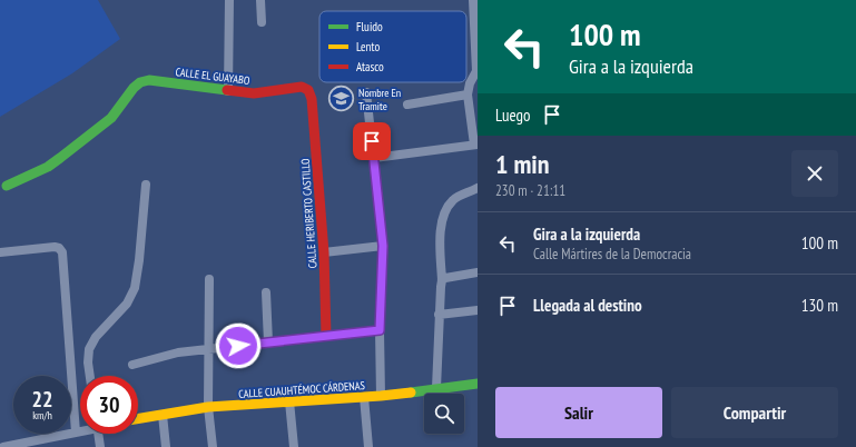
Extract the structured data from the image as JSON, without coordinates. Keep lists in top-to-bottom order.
{
  "streets": {
    "street": ["CALLE EL GUAYABO", "CALLE HERIBERTO CASTILLO", "CALLE CUAUHTÉMOC CÁRDENAS"]
  },
  "crossings": [
    ["CALLE EL GUAYABO", "CALLE HERIBERTO CASTILLO"]
  ],
  "places": {
    "school or university": ["Nombre En Tramite"]
  },
  "legend": ["Fluido", "Lento", "Atasco"],
  "page": {
    "turn": ["100 m", "Gira a la izquierda"],
    "then": "Luego",
    "heading": ["1 min", "230 m · 21:11"],
    "list": [
      {
        "name": "Gira a la izquierda",
        "note": "Calle Mártires de la Democracia",
        "value": "100 m"
      },
      {
        "name": "Llegada al destino",
        "value": "130 m"
      }
    ],
    "speed": "22 km/h",
    "limit": "30",
    "buttons": ["Salir", "Compartir"]
  }
}
